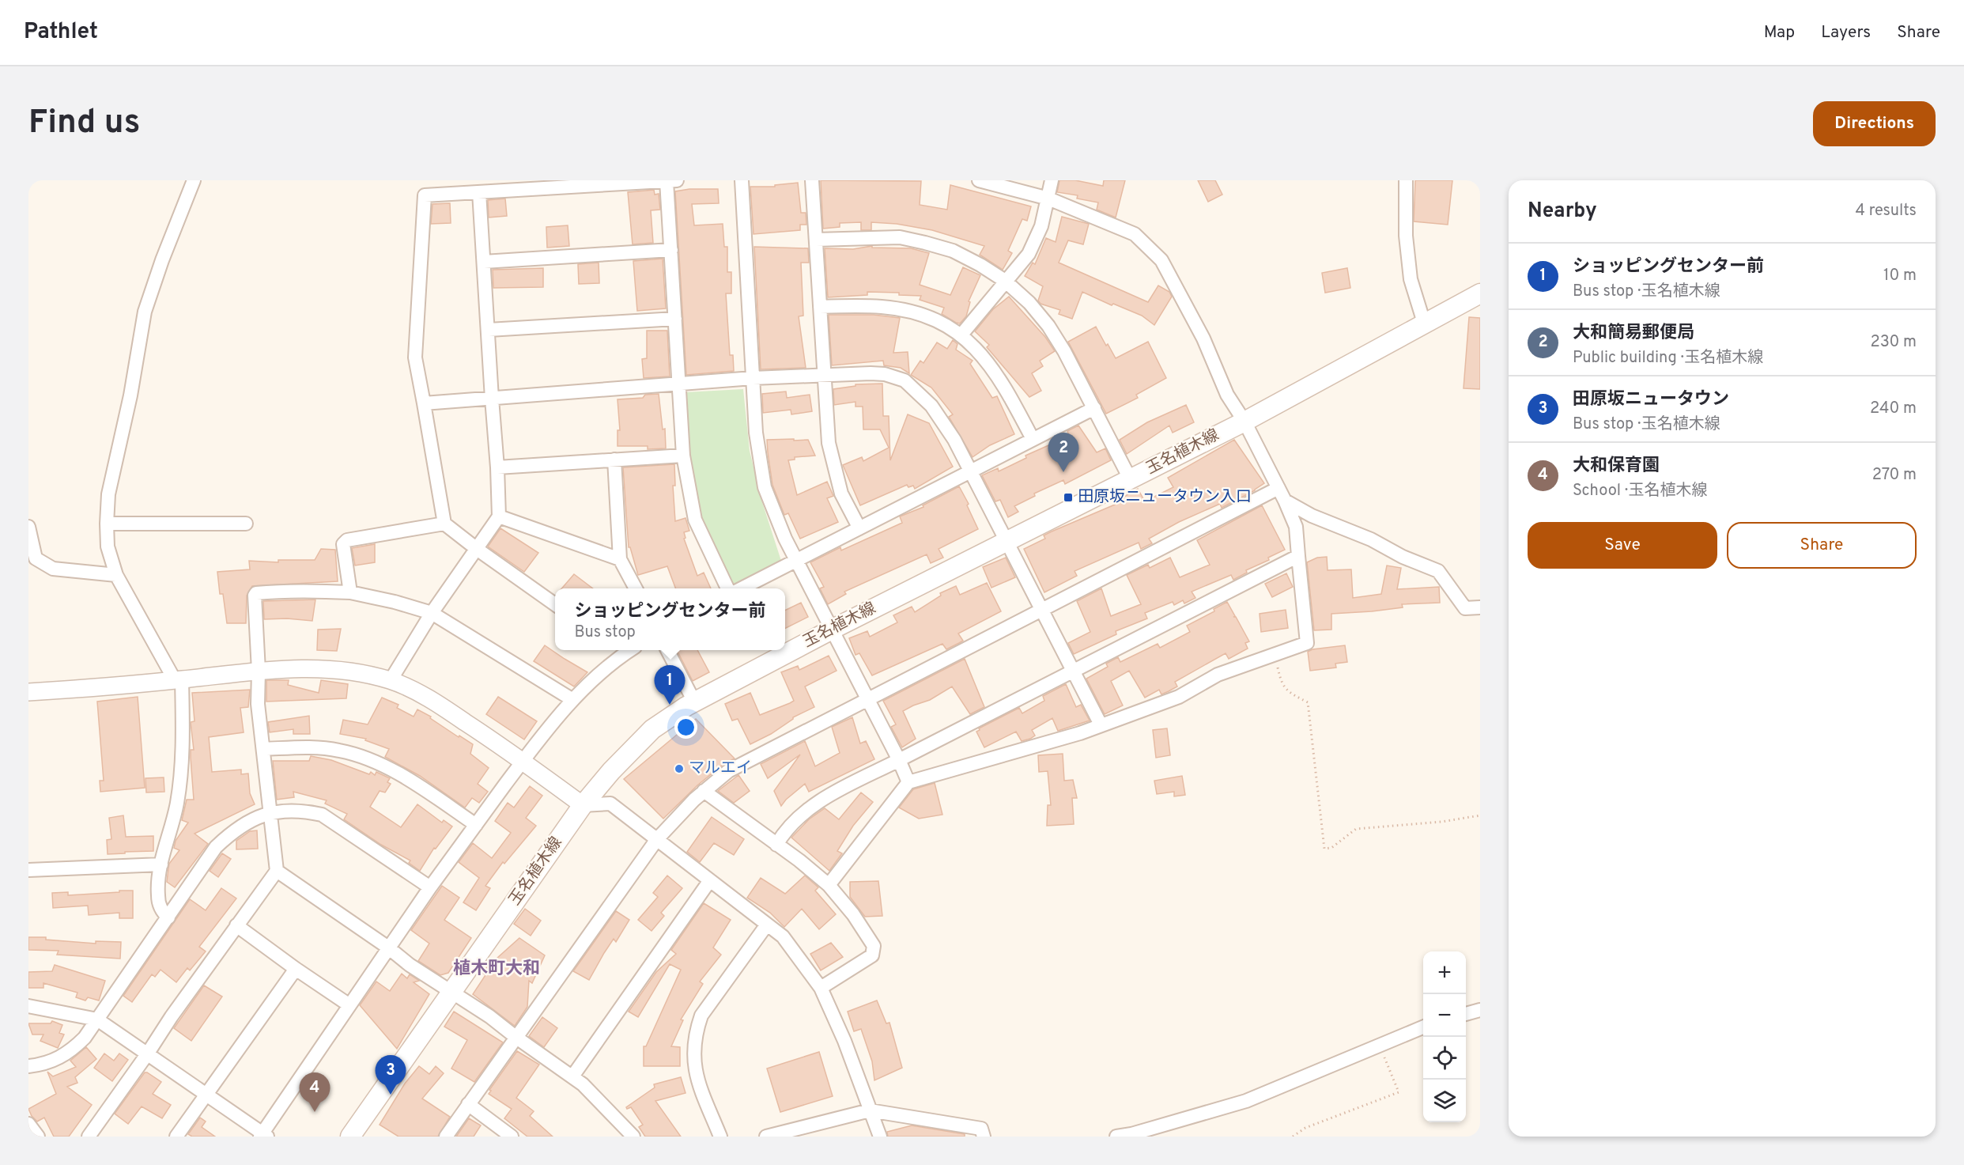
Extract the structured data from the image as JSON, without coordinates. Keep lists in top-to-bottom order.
{
  "streets": {
    "main road": ["玉名植木線"]
  },
  "districts": ["植木町大和"],
  "places": {
    "transit": ["田原坂ニュータウン入口"],
    "other": ["マルエイ"]
  },
  "page": {
    "header": "Pathlet",
    "nav": ["Map", "Layers", "Share"],
    "buttons": [
      "Directions",
      ["Save", "Share"]
    ],
    "title": "Find us",
    "heading": ["Nearby", "4 results"],
    "list": [
      {
        "mark": "1",
        "name": "ショッピングセンター前",
        "note": "Bus stop · 玉名植木線",
        "value": "10 m"
      },
      {
        "mark": "2",
        "name": "大和簡易郵便局",
        "note": "Public building · 玉名植木線",
        "value": "230 m"
      },
      {
        "mark": "3",
        "name": "田原坂ニュータウン",
        "note": "Bus stop · 玉名植木線",
        "value": "240 m"
      },
      {
        "mark": "4",
        "name": "大和保育園",
        "note": "School · 玉名植木線",
        "value": "270 m"
      }
    ],
    "pins": [
      "2",
      "1",
      "3",
      "4"
    ],
    "popup": ["ショッピングセンター前", "Bus stop"],
    "map_buttons": ["+", "−"]
  }
}
